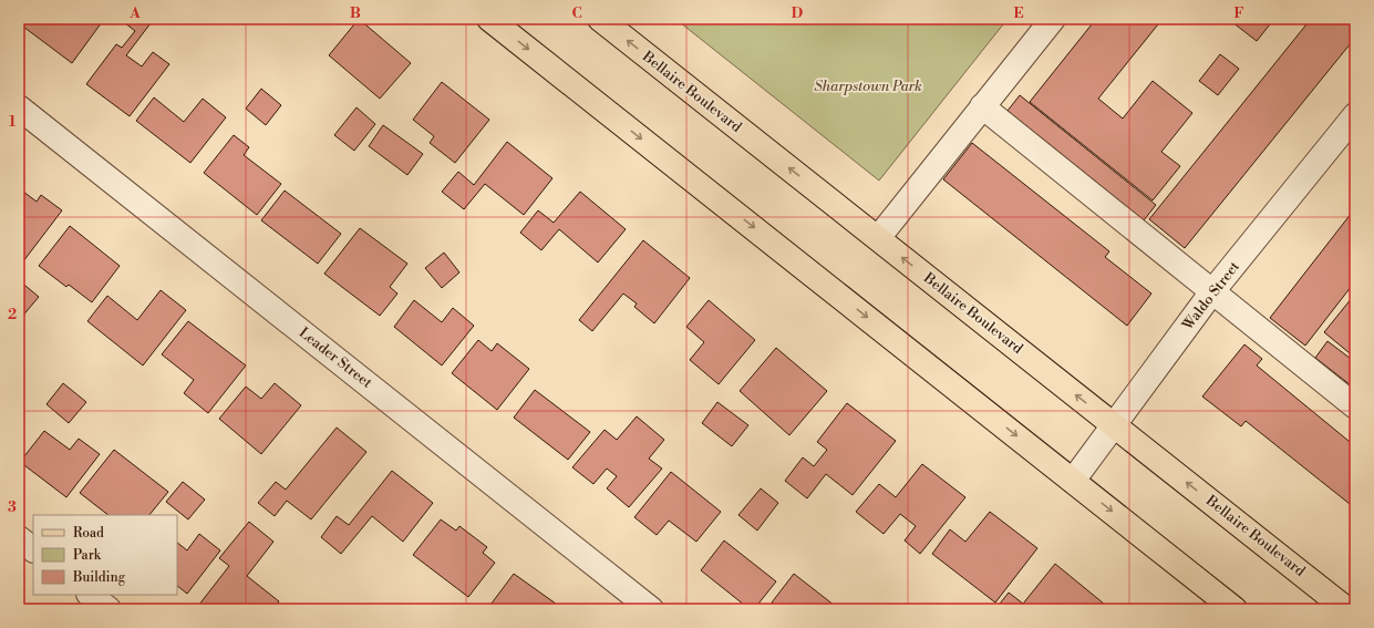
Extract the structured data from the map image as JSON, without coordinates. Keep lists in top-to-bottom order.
{
  "streets": {
    "main road": ["Bellaire Boulevard"],
    "street": ["Waldo Street", "Leader Street"]
  },
  "crossings": [
    ["Bellaire Boulevard", "Waldo Street"]
  ],
  "parks": ["Sharpstown Park"],
  "legend": ["Road", "Park", "Building"],
  "grid": {
    "columns": [
      "A",
      "B",
      "C",
      "D",
      "E",
      "F"
    ],
    "rows": ["1", "2", "3"]
  }
}
